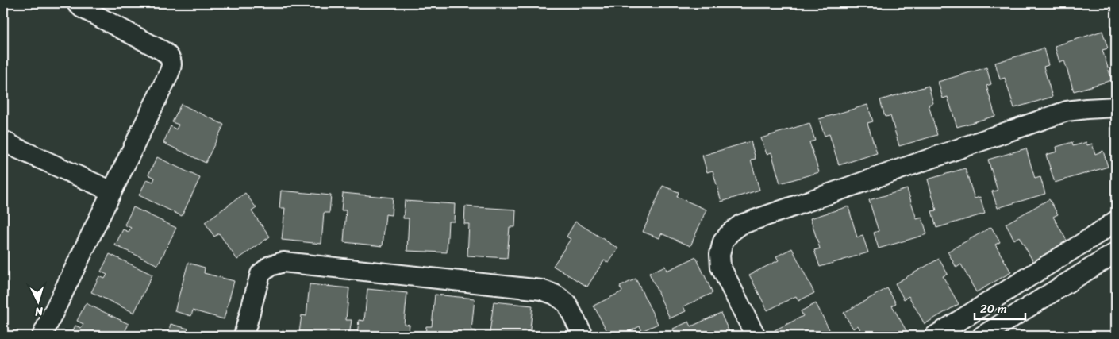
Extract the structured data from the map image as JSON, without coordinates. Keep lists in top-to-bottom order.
{
  "scale_bar": "20 m",
  "north": "bottom"
}
